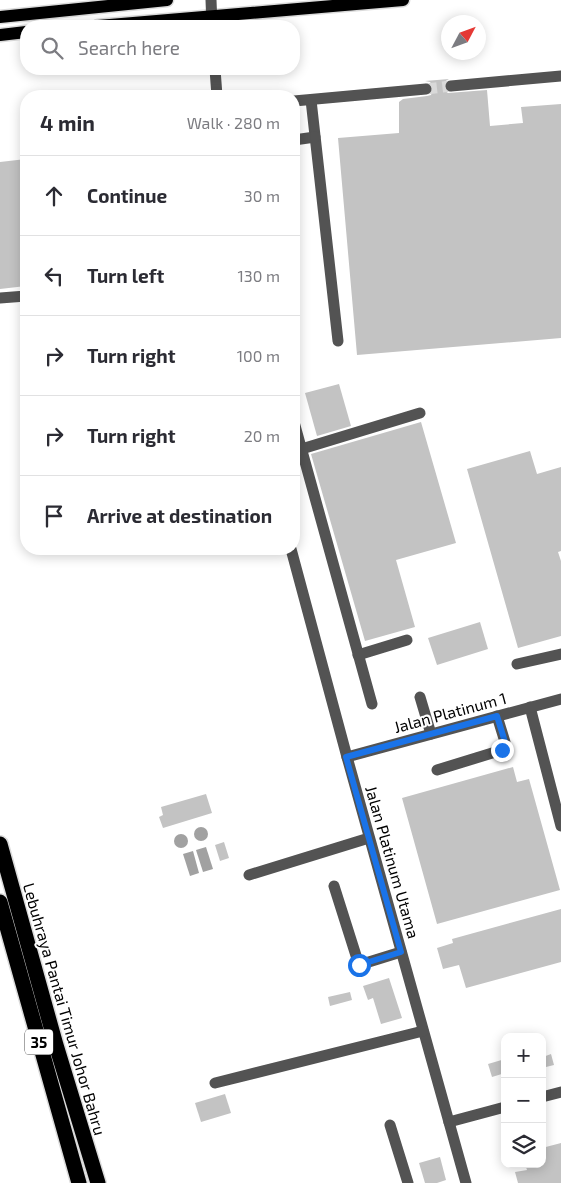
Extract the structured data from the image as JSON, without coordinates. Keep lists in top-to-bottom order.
{
  "streets": {
    "highway": ["Lebuhraya Pantai Timur Johor Bahru", "35"],
    "street": ["Jalan Platinum 1", "Jalan Platinum Utama"]
  },
  "crossings": [
    ["Jalan Platinum 1", "Jalan Platinum Utama"]
  ],
  "north": "top right",
  "page": {
    "search": "Search here",
    "heading": ["4 min", "Walk · 280 m"],
    "list": [
      ["Continue", "30 m"],
      ["Turn left", "130 m"],
      ["Turn right", "100 m"],
      ["Turn right", "20 m"],
      "Arrive at destination"
    ],
    "map_buttons": ["+", "−"]
  }
}
